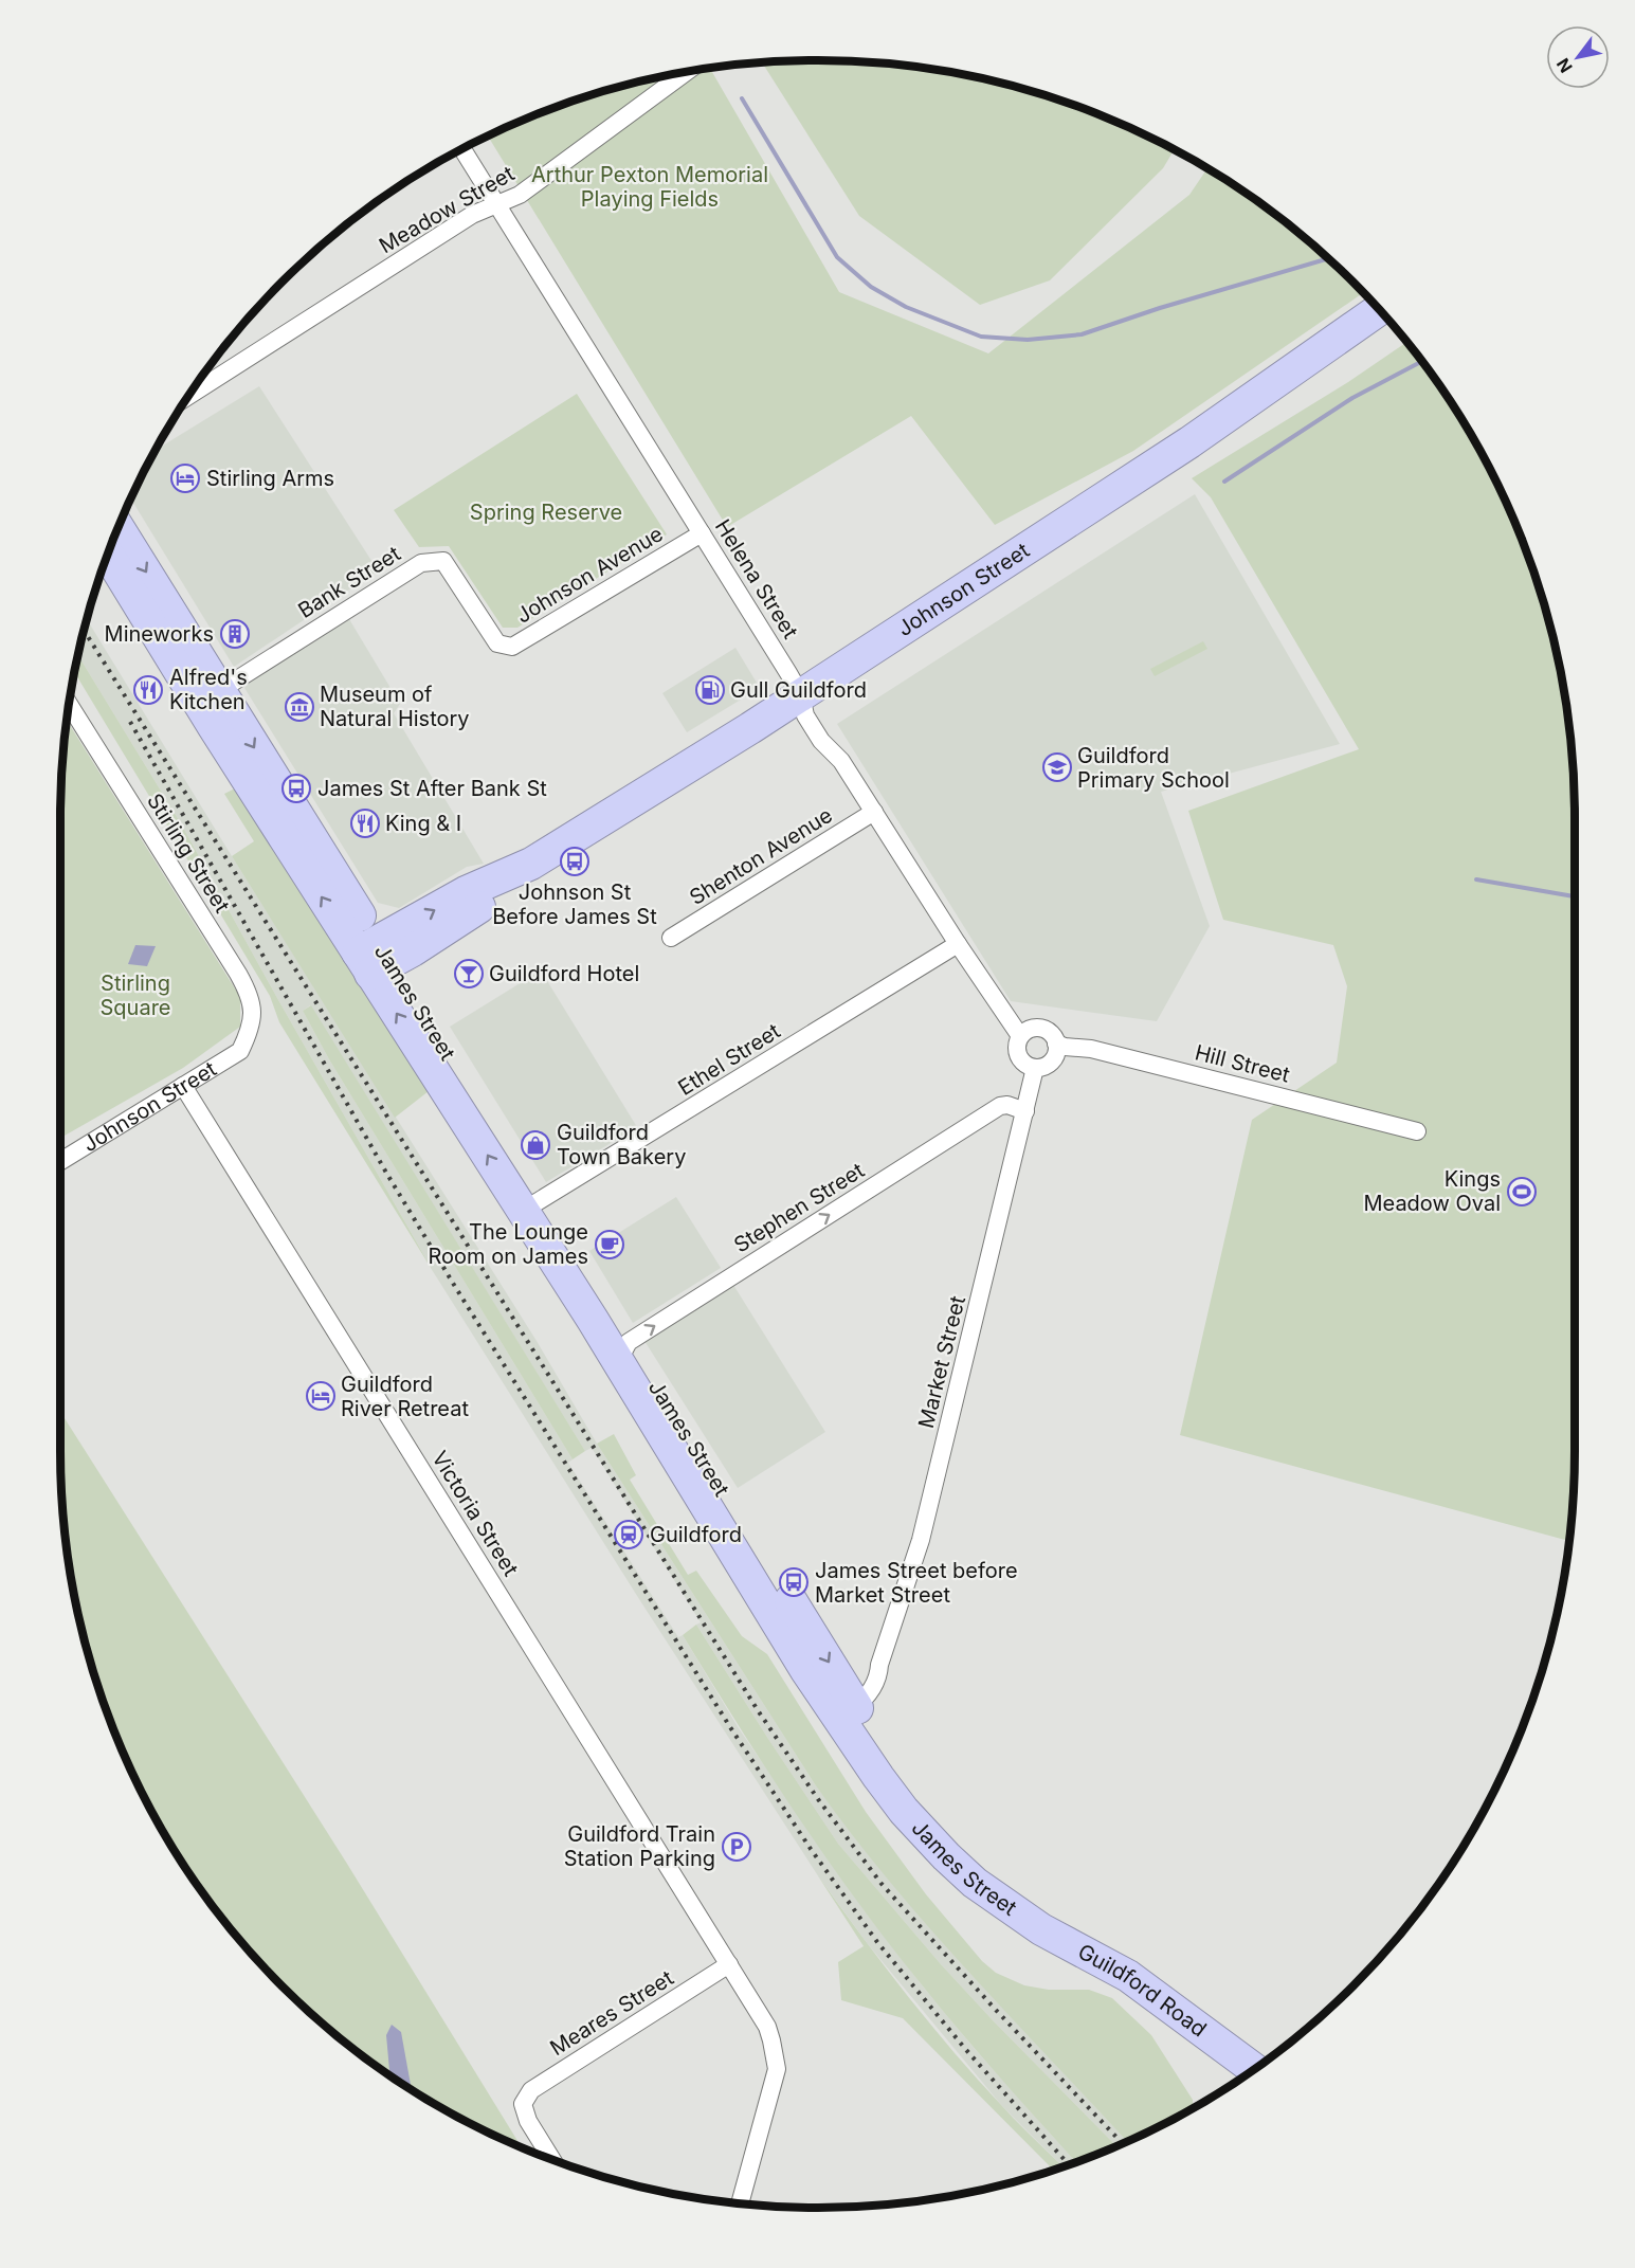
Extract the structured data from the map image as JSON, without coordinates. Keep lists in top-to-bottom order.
{
  "streets": {
    "highway": ["Johnson Street", "James Street", "Guildford Road"],
    "street": [
      "Meadow Street",
      "Johnson Avenue",
      "Helena Street",
      "Bank Street",
      "Stirling Street",
      "Shenton Avenue",
      "Ethel Street",
      "Hill Street",
      "Stephen Street",
      "Market Street",
      "Victoria Street",
      "Meares Street"
    ]
  },
  "crossings": [
    ["Meadow Street", "Helena Street"],
    ["Johnson Avenue", "Helena Street"],
    ["Johnson Avenue", "Bank Street"],
    ["Helena Street", "Johnson Street"],
    ["Helena Street", "Shenton Avenue"],
    ["Helena Street", "Ethel Street"],
    ["Helena Street", "Hill Street"],
    ["Helena Street", "Market Street"],
    ["Bank Street", "James Street"],
    ["Johnson Street", "Stirling Street"],
    ["Johnson Street", "James Street"],
    ["Johnson Street", "Victoria Street"],
    ["James Street", "Ethel Street"],
    ["James Street", "Stephen Street"],
    ["James Street", "Market Street"],
    ["James Street", "Guildford Road"],
    ["Hill Street", "Market Street"],
    ["Stephen Street", "Market Street"],
    ["Victoria Street", "Meares Street"]
  ],
  "one_way": ["Stephen Street"],
  "parks": ["Arthur Pexton Memorial Playing Fields", "Spring Reserve", "Stirling Square"],
  "places": {
    "hotel": ["Stirling Arms", "Guildford River Retreat"],
    "building": ["Mineworks"],
    "restaurant": ["Alfred's Kitchen", "King & I"],
    "fuel station": ["Gull Guildford"],
    "museum": ["Museum of Natural History"],
    "school or university": ["Guildford Primary School"],
    "bus stop": ["James St After Bank St", "Johnson St Before James St", "James Street before Market Street"],
    "bar": ["Guildford Hotel"],
    "shop": ["Guildford Town Bakery"],
    "sports": ["Kings Meadow Oval"],
    "cafe": ["The Lounge Room on James"],
    "station": ["Guildford"],
    "parking": ["Guildford Train Station Parking"]
  },
  "north": "bottom left"
}
